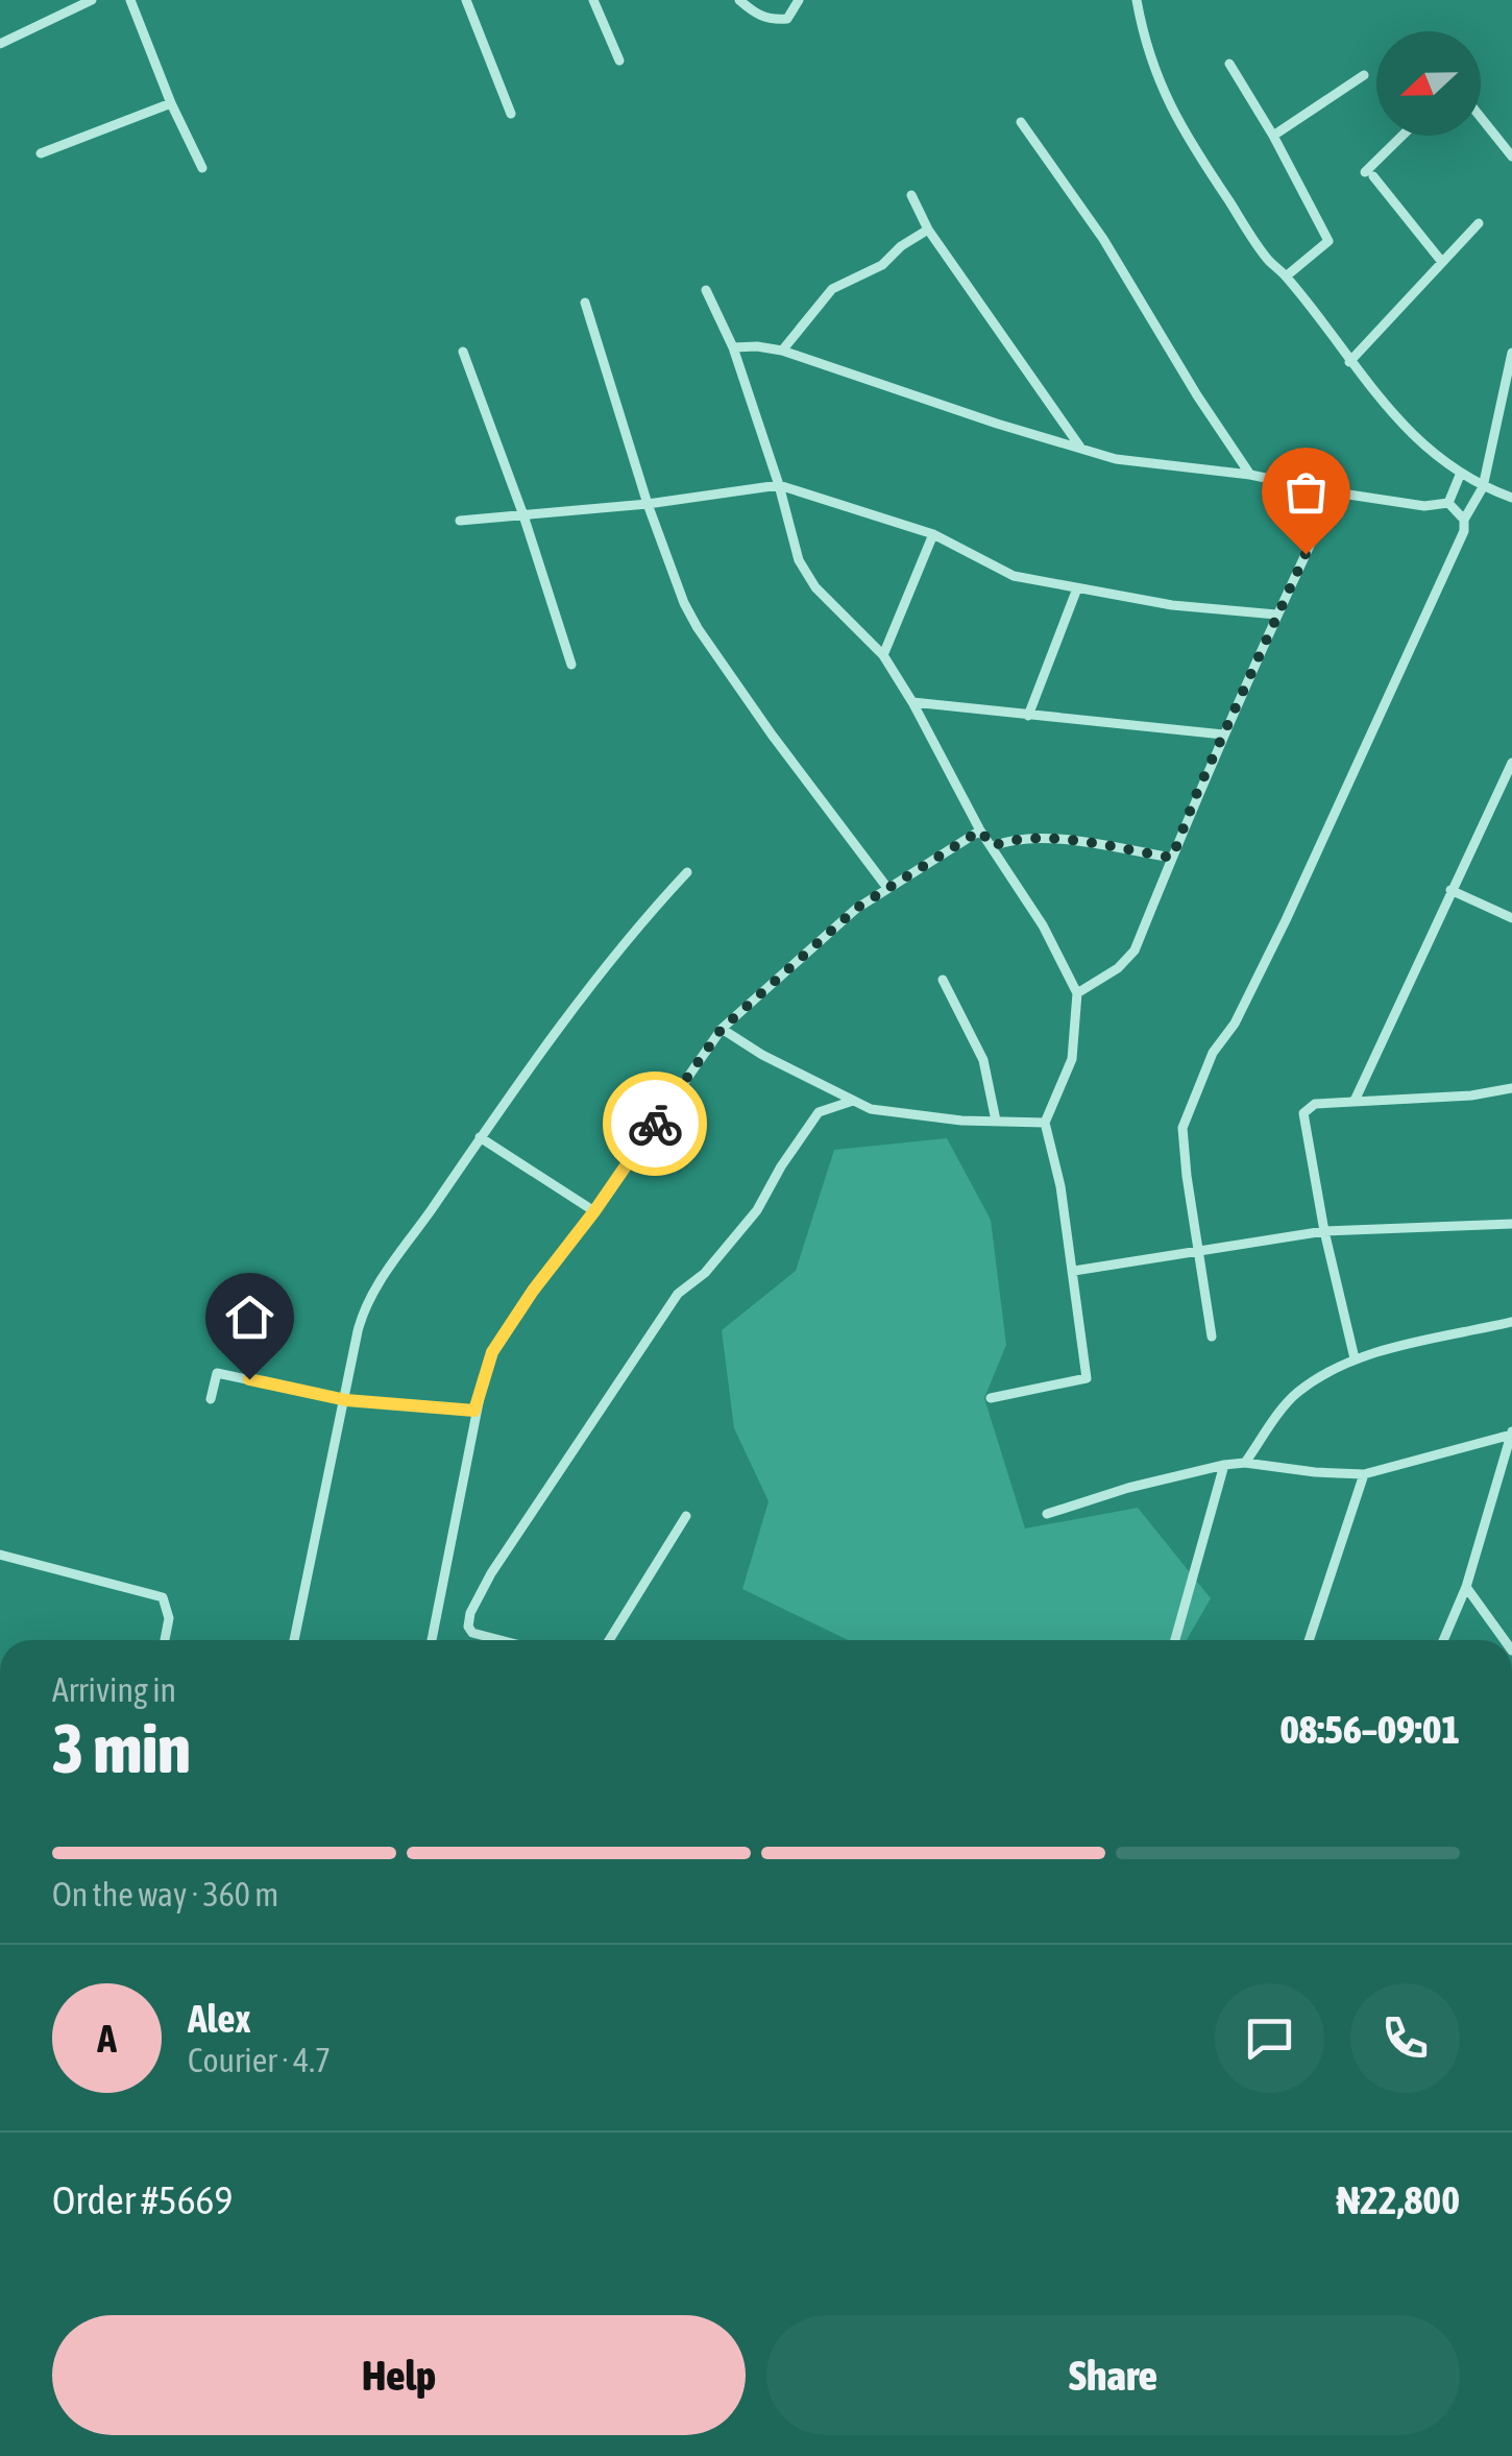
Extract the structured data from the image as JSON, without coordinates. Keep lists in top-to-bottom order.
{
  "north": "left",
  "page": {
    "heading": ["3 min", "Arriving in", "08:56–09:01"],
    "panel": [
      "Alex",
      "Courier · 4.7",
      "Order #5669",
      "₦22,800"
    ],
    "bar": "On the way · 360 m",
    "round": "A",
    "buttons": ["Help", "Share"]
  }
}
